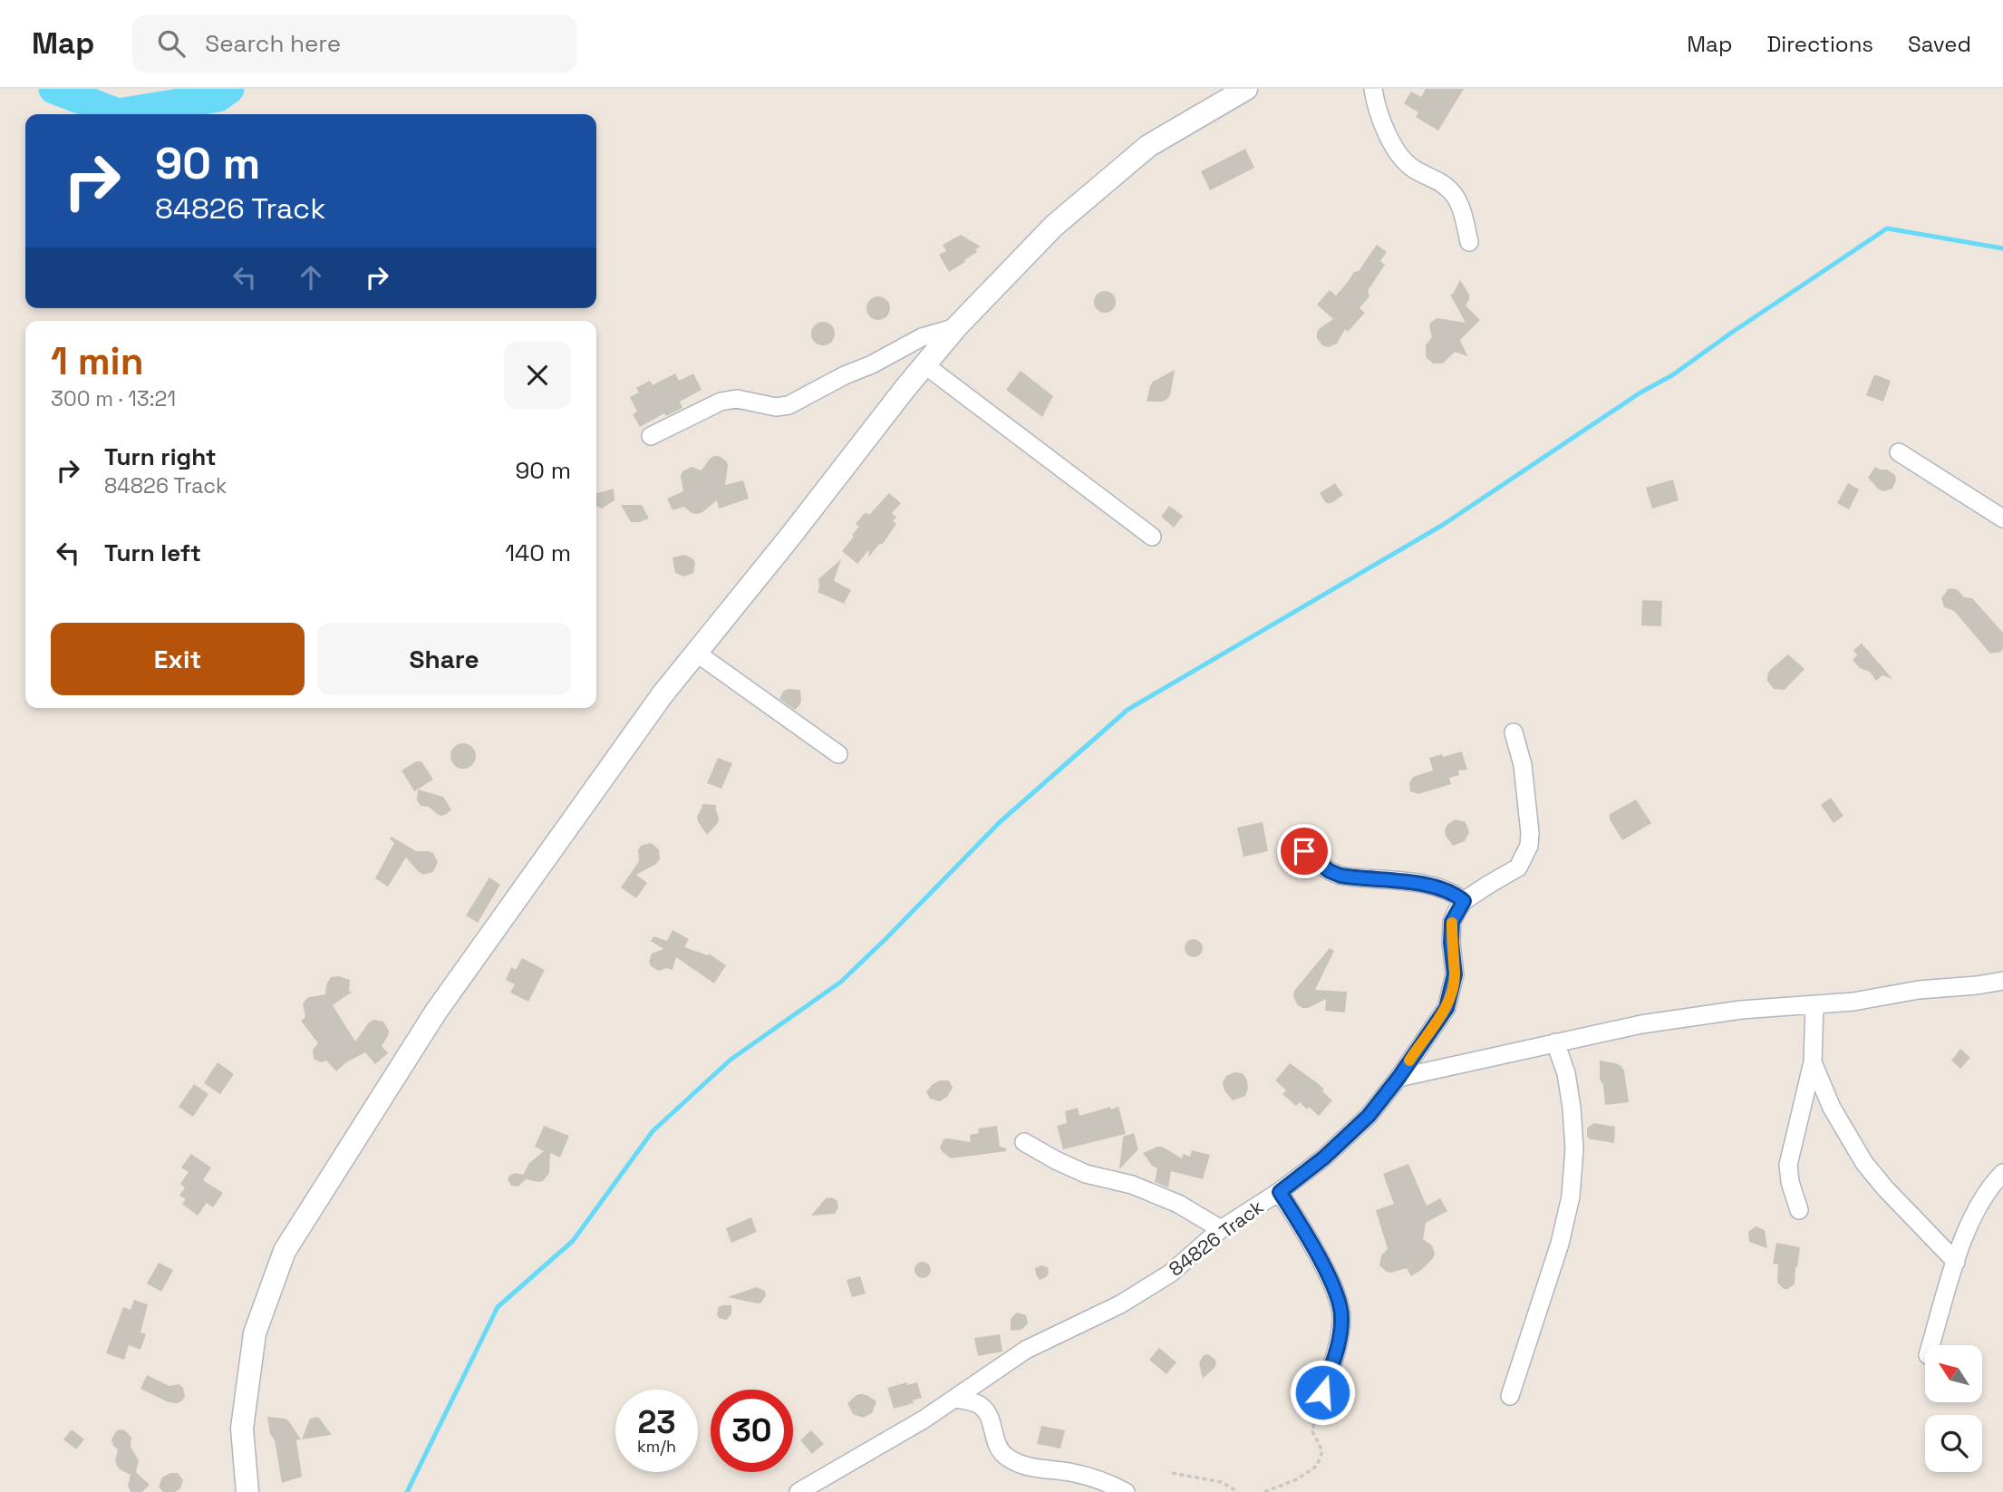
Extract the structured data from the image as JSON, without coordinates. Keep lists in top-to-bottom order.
{
  "streets": {
    "street": ["84826 Track"]
  },
  "north": "top left",
  "page": {
    "header": "Map",
    "search": "Search here",
    "nav": ["Map", "Directions", "Saved"],
    "turn": ["90 m", "84826 Track"],
    "heading": ["1 min", "300 m · 13:21"],
    "list": [
      {
        "name": "Turn right",
        "note": "84826 Track",
        "value": "90 m"
      },
      {
        "name": "Turn left",
        "value": "140 m"
      }
    ],
    "buttons": ["Exit", "Share"],
    "speed": "23 km/h",
    "limit": "30"
  }
}
